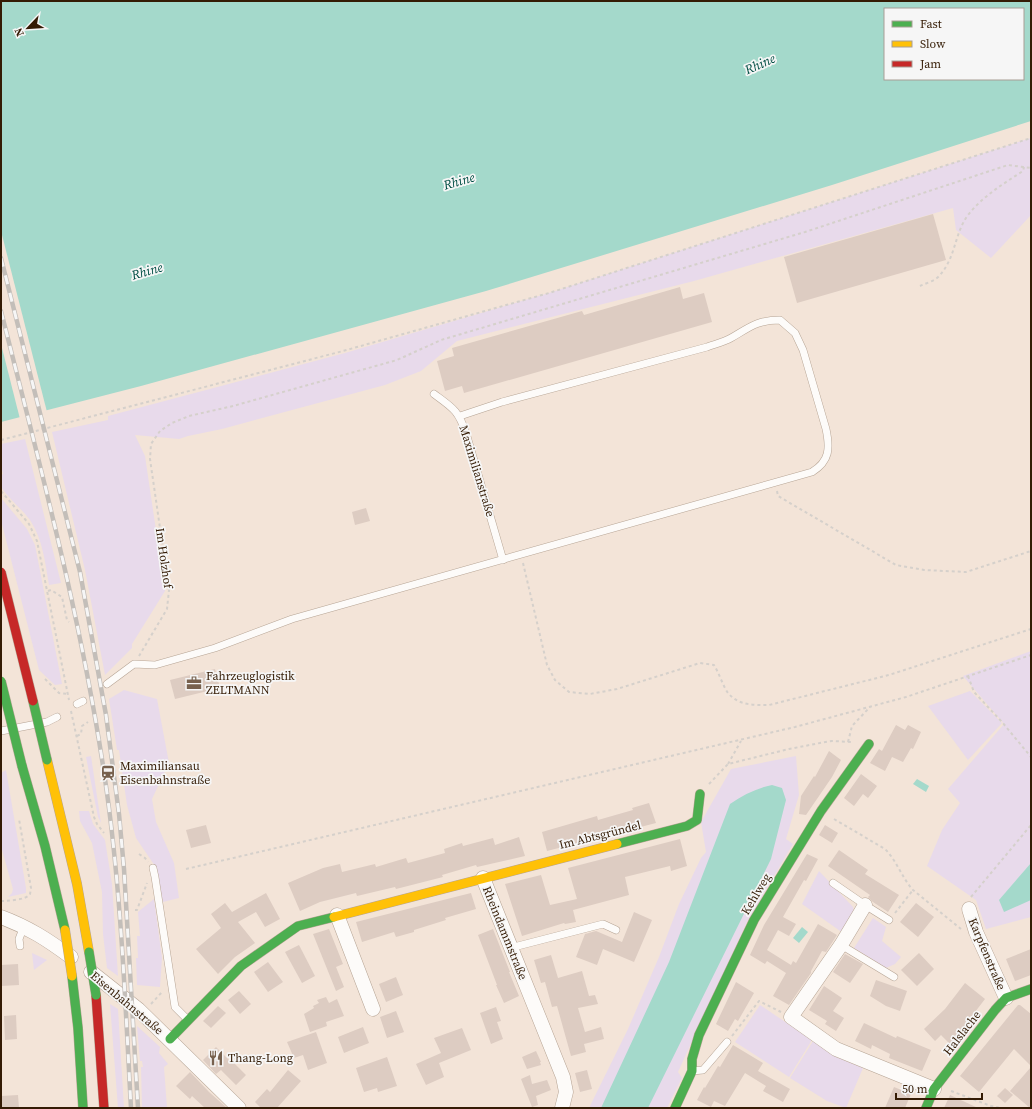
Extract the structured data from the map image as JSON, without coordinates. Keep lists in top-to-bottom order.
{
  "streets": {
    "main road": [
      "Im Abtsgründel",
      "Kehlweg",
      "Rheindammstraße",
      "Halslache"
    ],
    "street": ["Karpfenstraße", "Eisenbahnstraße"],
    "lane": ["Maximilianstraße"],
    "path": ["Im Holzhof"]
  },
  "crossings": [
    ["Im Abtsgründel", "Rheindammstraße"],
    ["Rheindammstraße", "Eisenbahnstraße"],
    ["Karpfenstraße", "Halslache"]
  ],
  "water": ["Rhine"],
  "places": {
    "office": ["Fahrzeuglogistik ZELTMANN"],
    "station": ["Maximiliansau Eisenbahnstraße"],
    "restaurant": ["Thang-Long"]
  },
  "legend": ["Fast", "Slow", "Jam"],
  "scale_bar": "50 m",
  "north": "bottom left"
}
